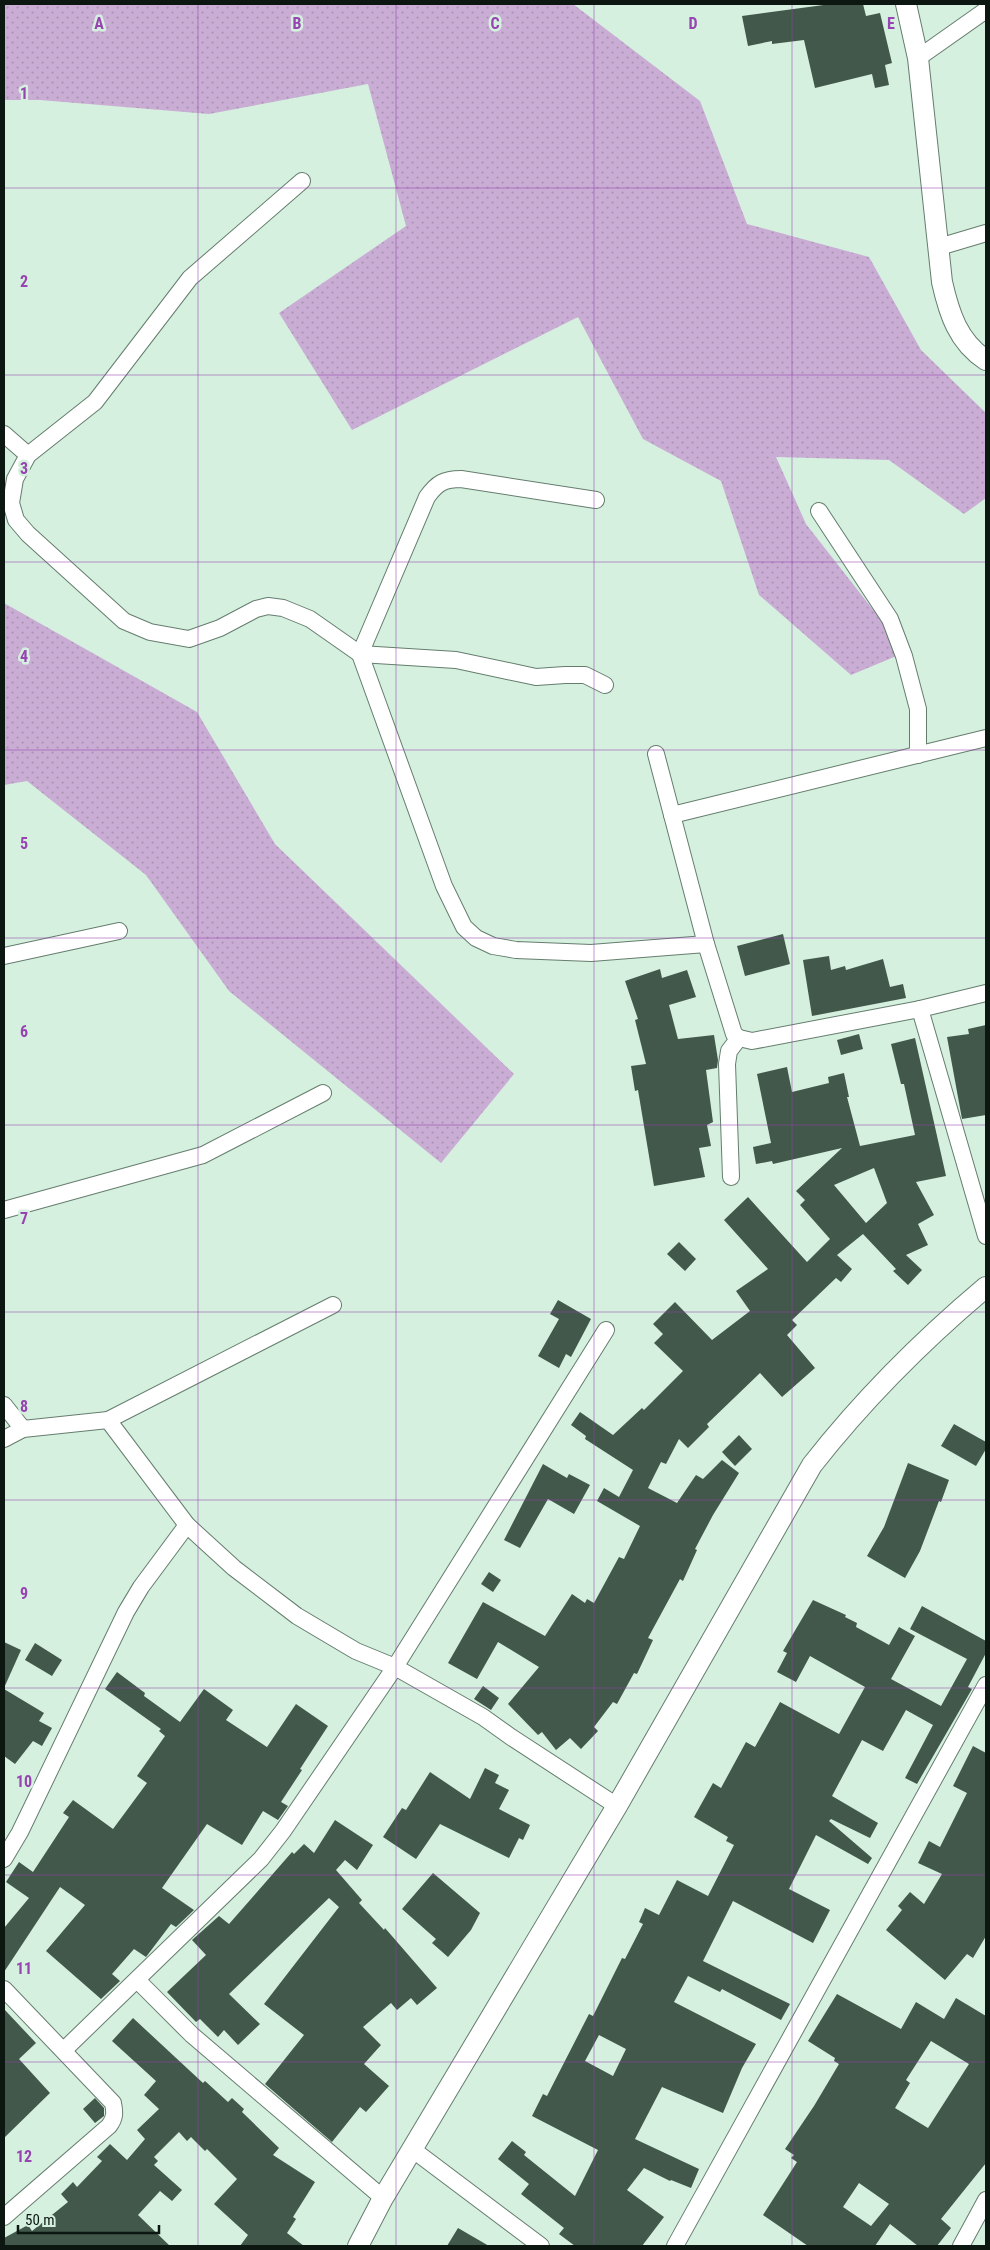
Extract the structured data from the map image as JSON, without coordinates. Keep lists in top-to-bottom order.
{
  "scale_bar": "50 m",
  "grid": {
    "columns": [
      "A",
      "B",
      "C",
      "D",
      "E"
    ],
    "rows": [
      "1",
      "2",
      "3",
      "4",
      "5",
      "6",
      "7",
      "8",
      "9",
      "10",
      "11",
      "12"
    ]
  }
}
